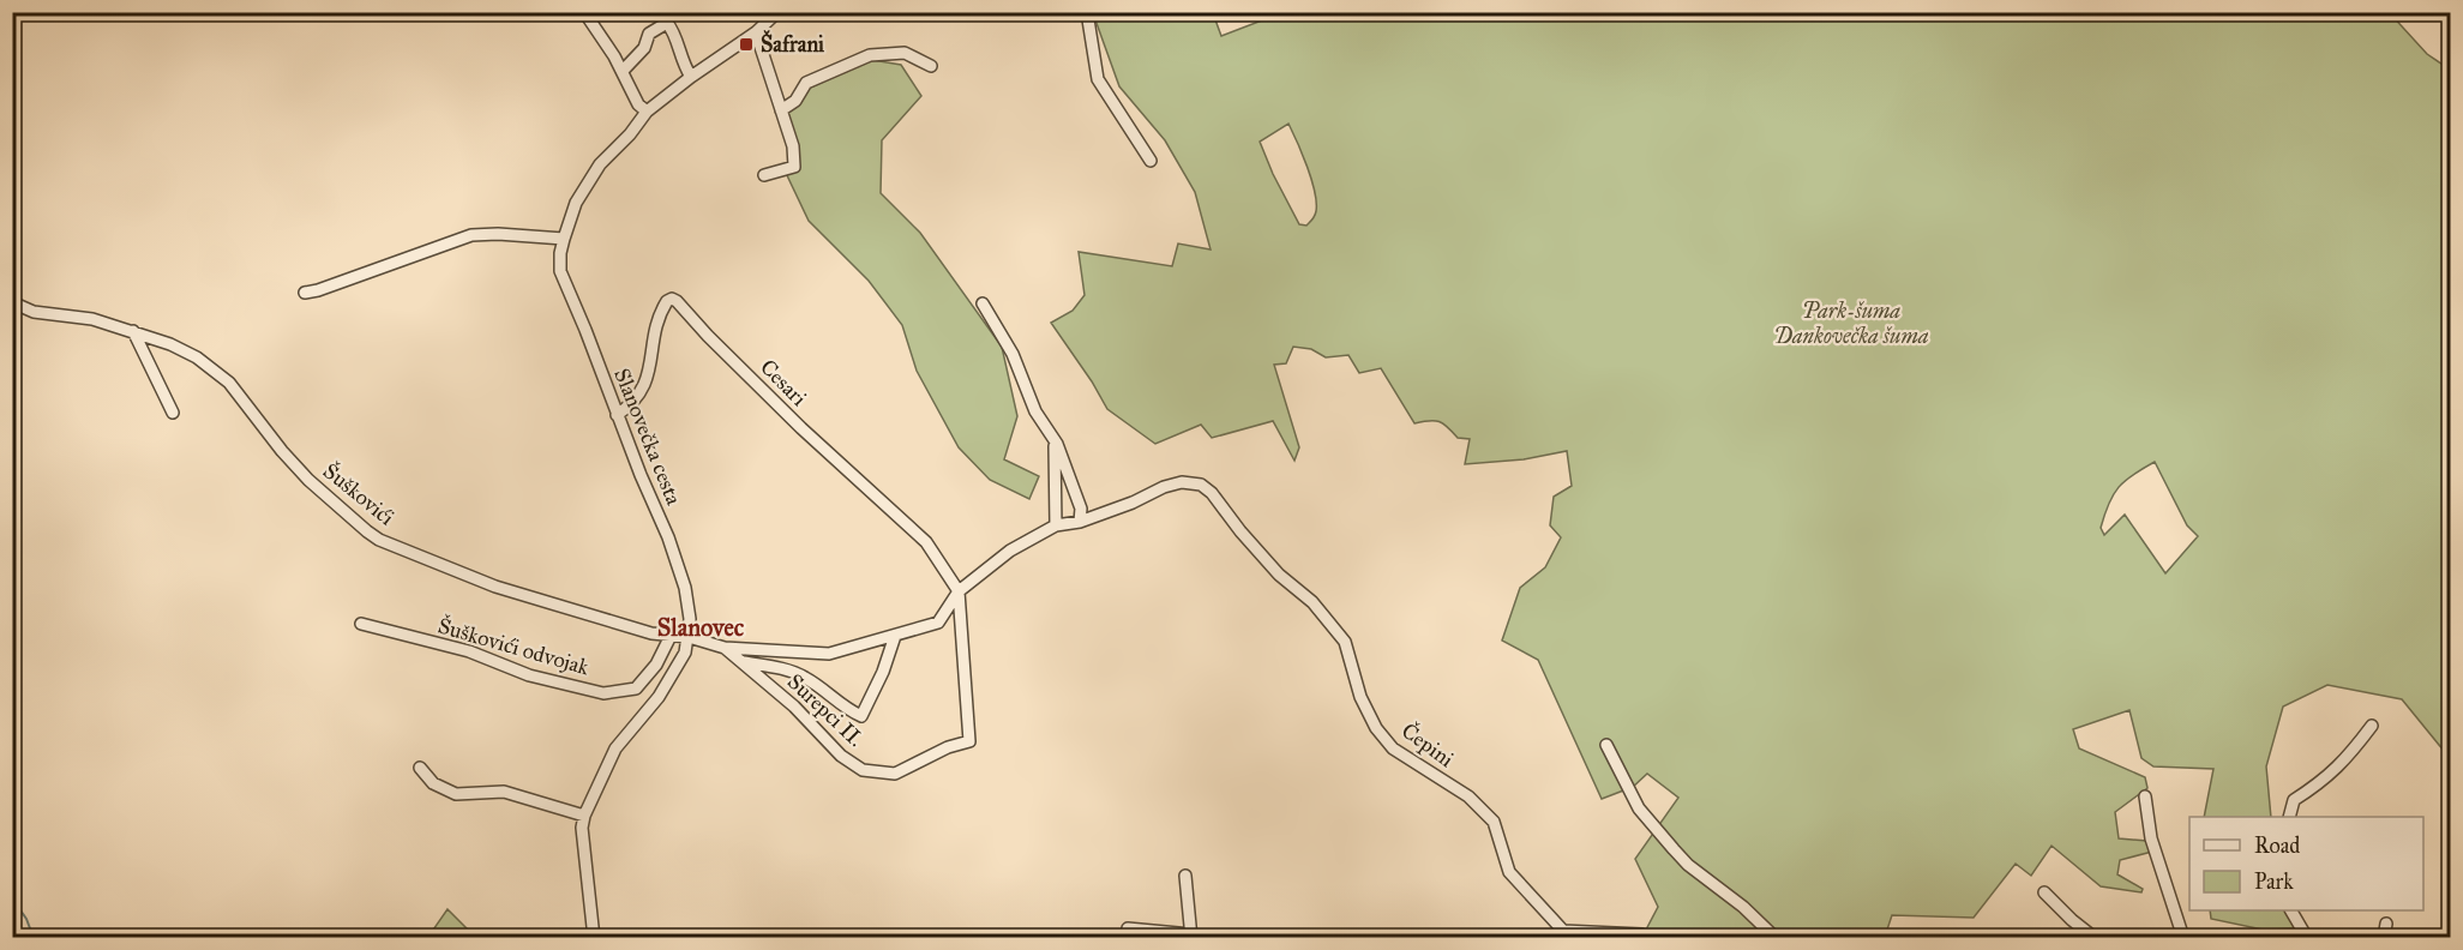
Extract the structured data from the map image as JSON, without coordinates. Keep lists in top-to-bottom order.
{
  "streets": {
    "street": [
      "Cesari",
      "Slanovečka cesta",
      "Šuškovići",
      "Šuškovići odvojak",
      "Surepci II.",
      "Čepini"
    ]
  },
  "crossings": [
    ["Cesari", "Slanovečka cesta"],
    ["Cesari", "Surepci II."],
    ["Slanovečka cesta", "Šuškovići"],
    ["Šuškovići", "Šuškovići odvojak"]
  ],
  "districts": ["Slanovec"],
  "parks": ["Park-šuma Dankovečka šuma"],
  "places": {
    "transit": ["Šafrani"]
  },
  "legend": ["Road", "Park"]
}
